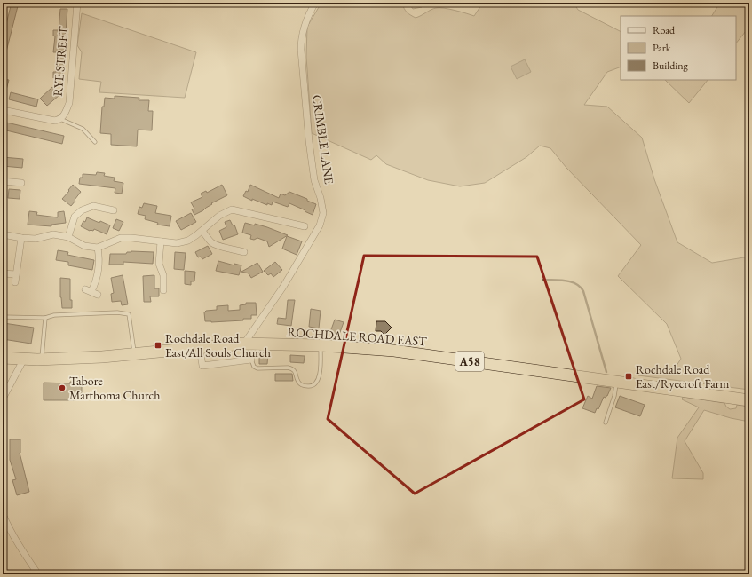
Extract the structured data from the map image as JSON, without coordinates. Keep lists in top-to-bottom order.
{
  "streets": {
    "highway": ["ROCHDALE ROAD EAST", "A58"],
    "street": ["RYE STREET", "CRIMBLE LANE"]
  },
  "crossings": [
    ["CRIMBLE LANE", "ROCHDALE ROAD EAST"]
  ],
  "places": {
    "transit": ["Rochdale Road East/All Souls Church", "Rochdale Road East/Ryecroft Farm"],
    "other": ["Tabore Marthoma Church"]
  },
  "legend": ["Road", "Park", "Building"]
}
